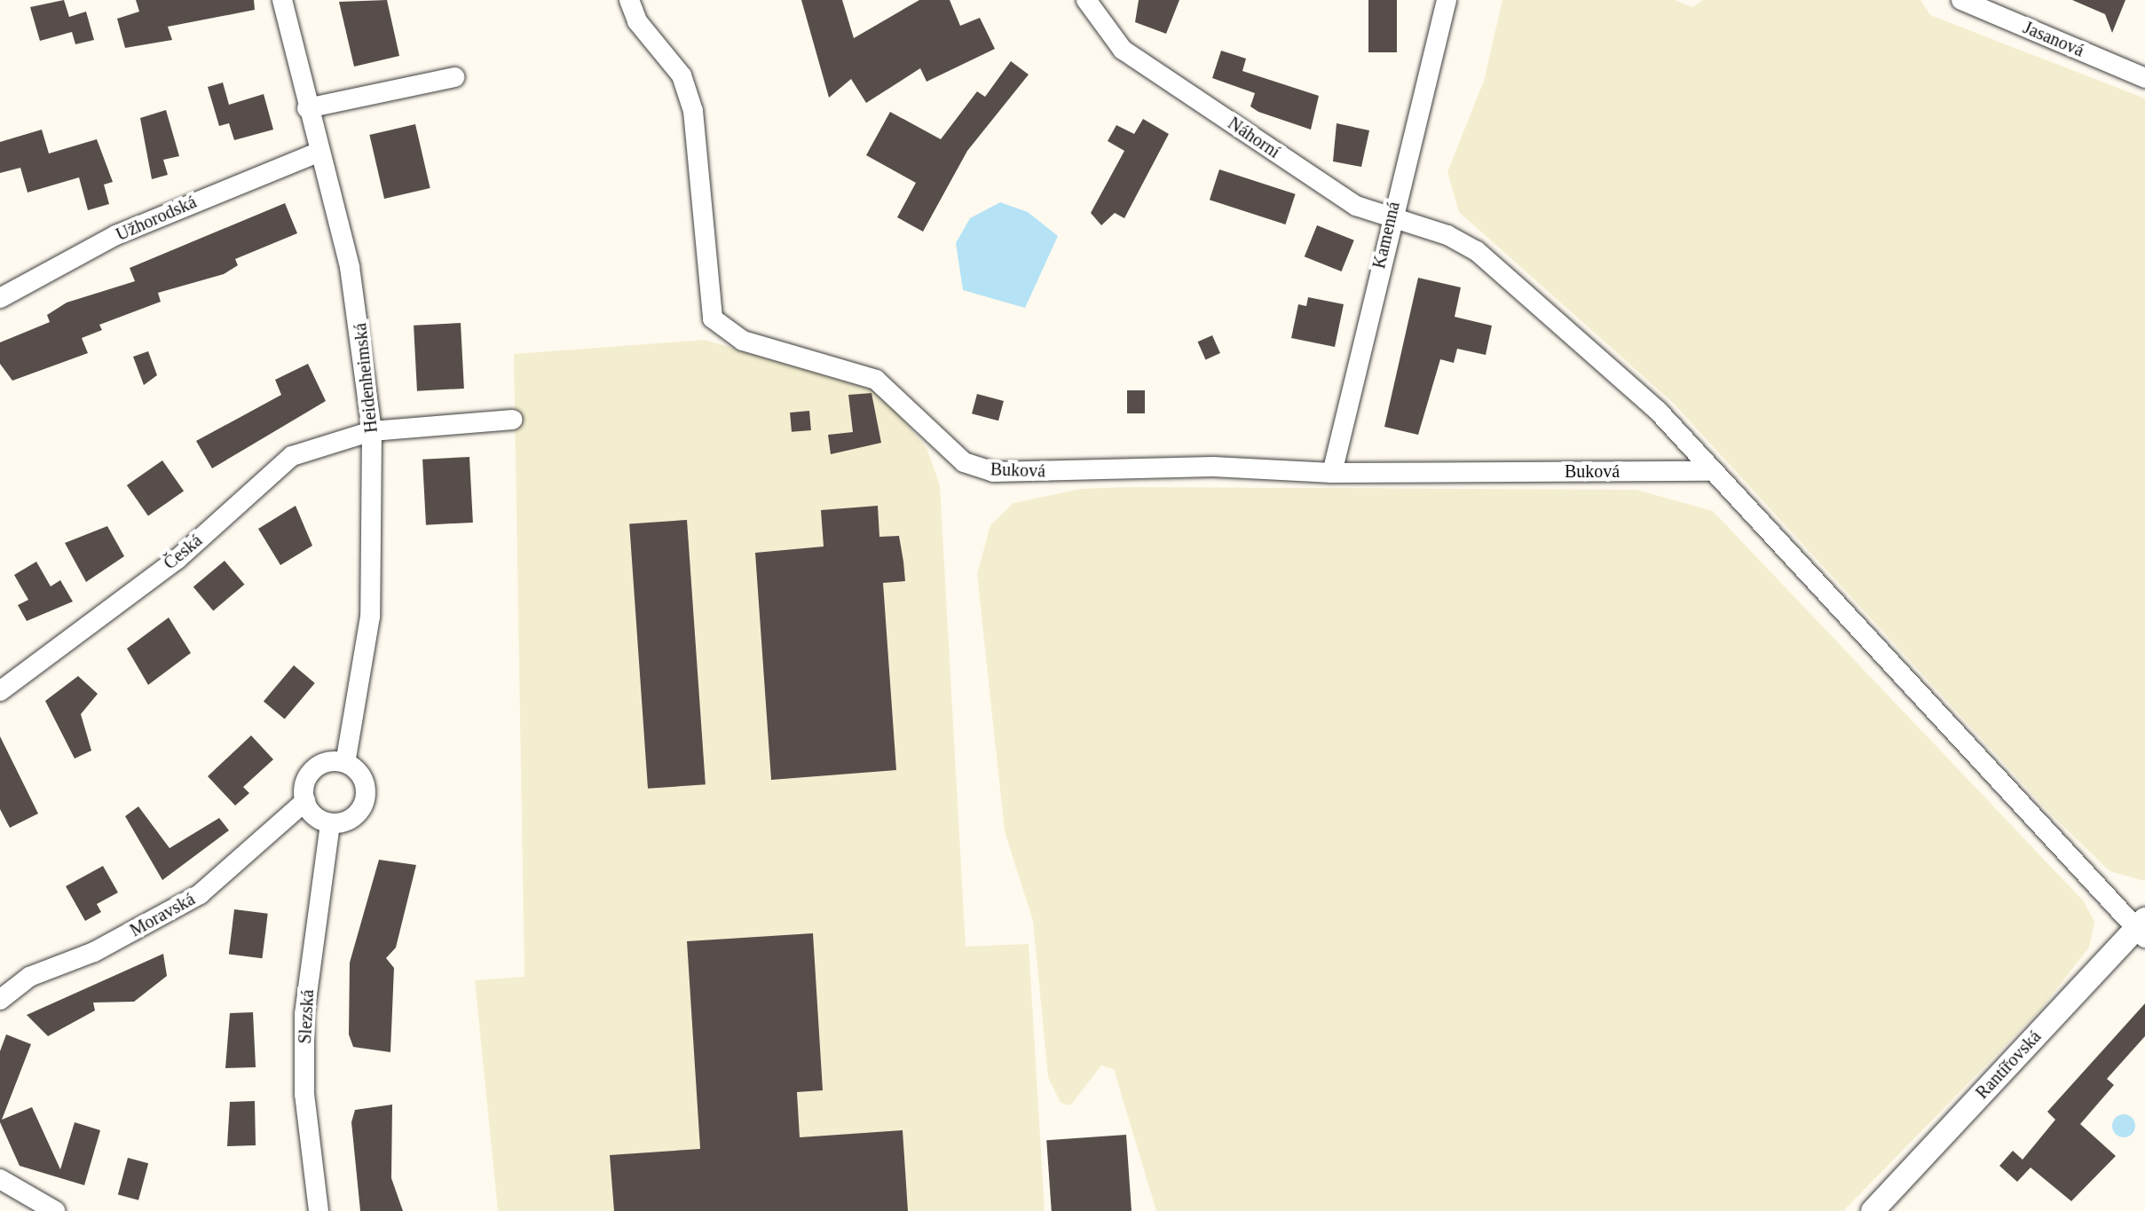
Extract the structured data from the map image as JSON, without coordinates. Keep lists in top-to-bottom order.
{
  "streets": {
    "street": [
      "Jasanová",
      "Náhorní",
      "Užhorodská",
      "Kamenná",
      "Heidenheimská",
      "Buková",
      "Česká",
      "Moravská",
      "Slezská",
      "Rantířovská"
    ]
  },
  "crossings": [
    ["Náhorní", "Kamenná"],
    ["Náhorní", "Buková"],
    ["Náhorní", "Rantířovská"],
    ["Užhorodská", "Heidenheimská"],
    ["Kamenná", "Buková"],
    ["Heidenheimská", "Česká"],
    ["Heidenheimská", "Moravská"],
    ["Heidenheimská", "Slezská"],
    ["Moravská", "Slezská"]
  ]
}
